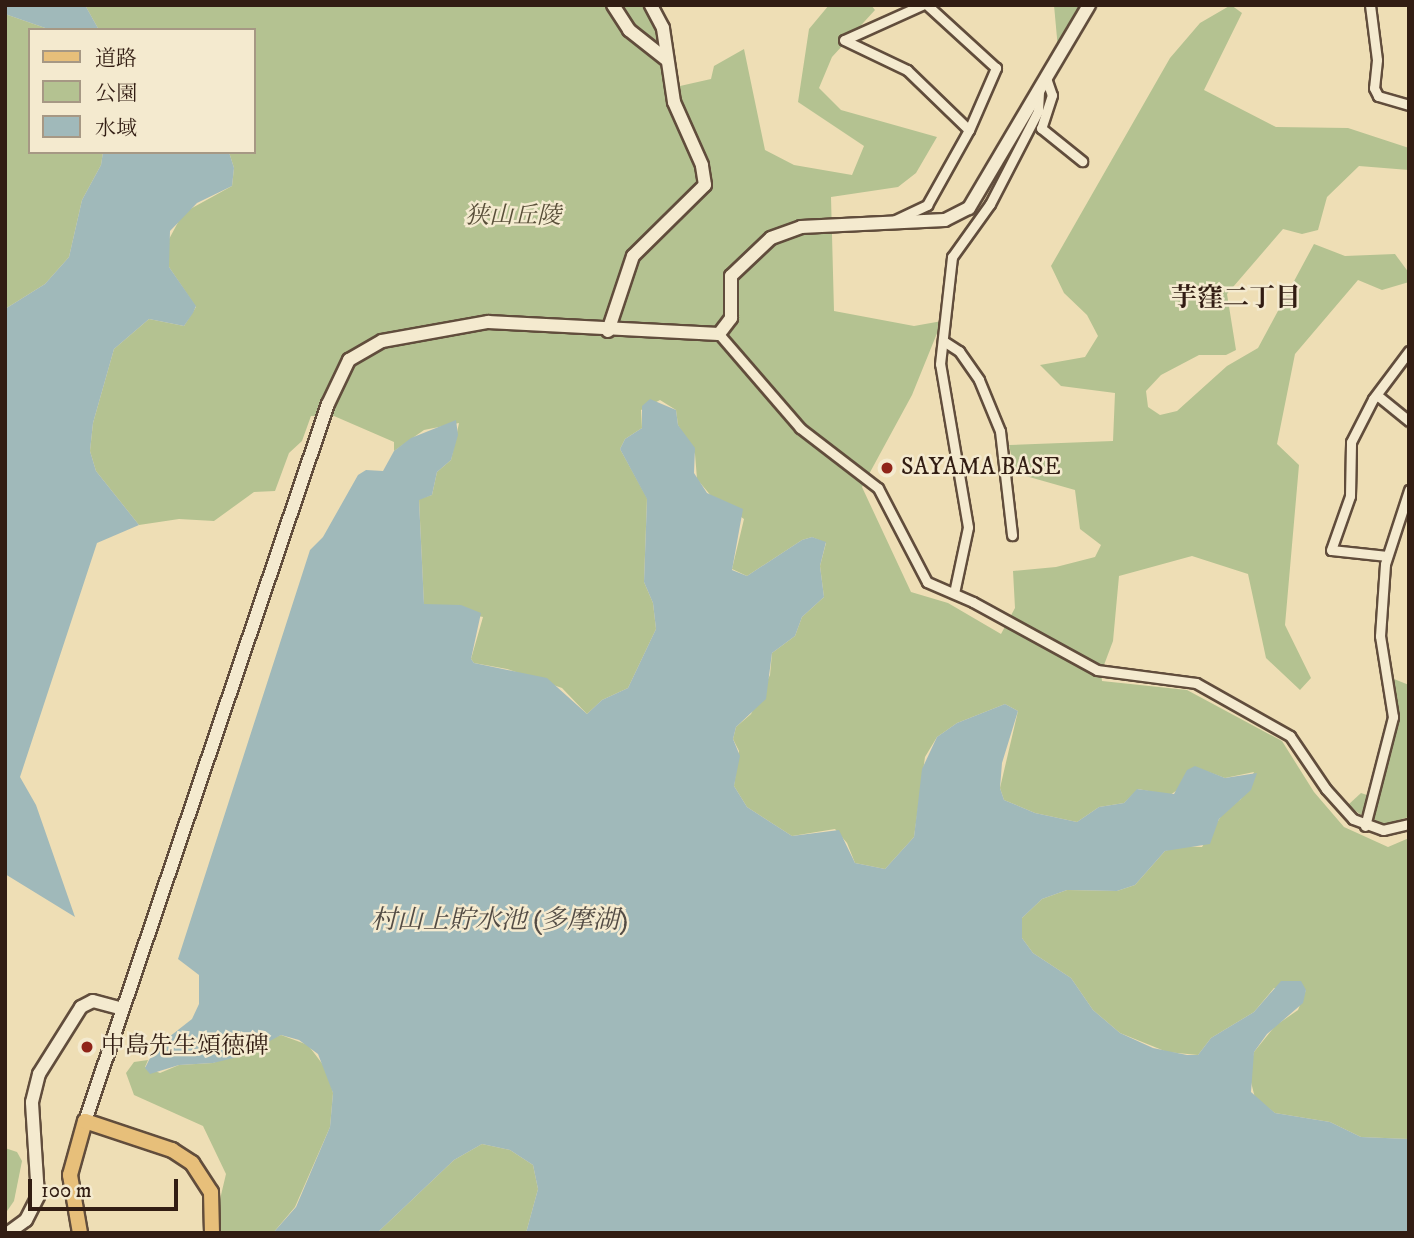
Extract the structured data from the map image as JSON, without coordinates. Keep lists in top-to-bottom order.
{
  "districts": ["芋窪二丁目"],
  "water": ["村山上貯水池 (多摩湖)"],
  "parks": ["狭山丘陵"],
  "places": ["SAYAMA BASE", "中島先生頌徳碑"],
  "legend": ["道路", "公園", "水域"],
  "scale_bar": "100 m"
}
